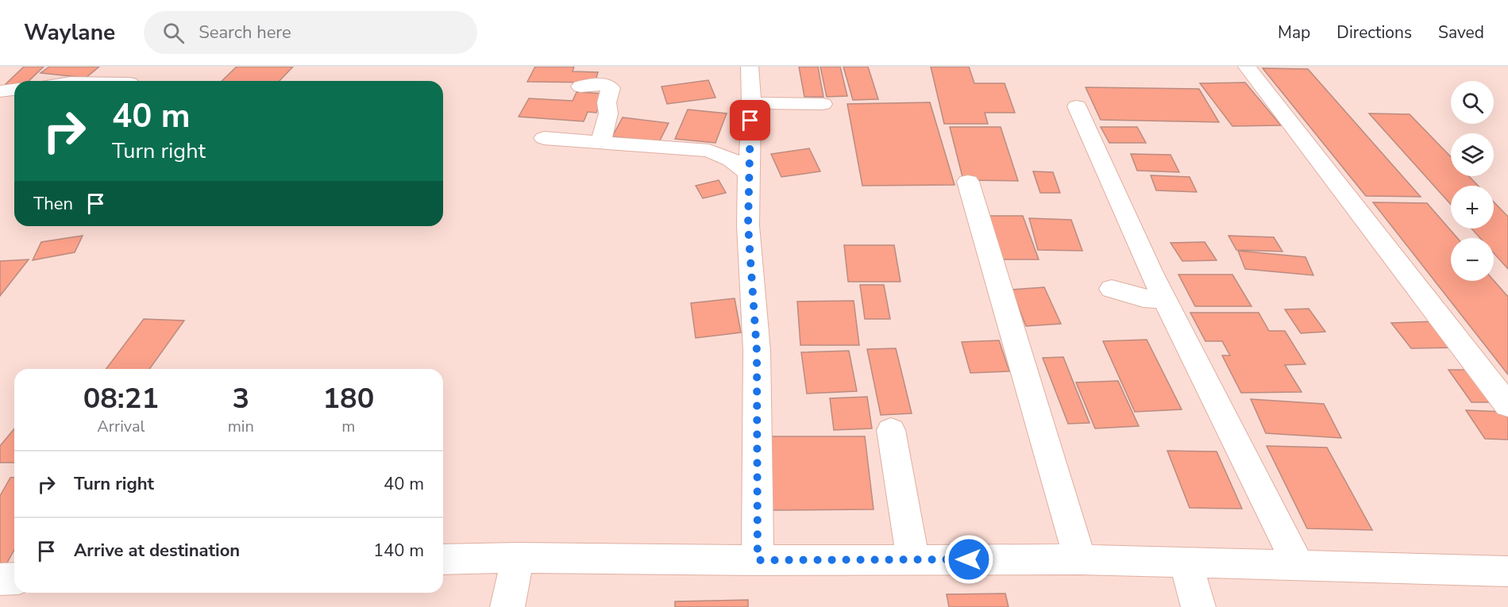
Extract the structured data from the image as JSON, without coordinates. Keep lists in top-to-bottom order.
{
  "page": {
    "header": "Waylane",
    "search": "Search here",
    "nav": ["Map", "Directions", "Saved"],
    "map_buttons": ["+", "−"],
    "turn": ["40 m", "Turn right"],
    "then": "Then",
    "eta": [
      "08:21",
      "Arrival",
      "3",
      "min",
      "180",
      "m"
    ],
    "list": [
      {
        "name": "Turn right",
        "value": "40 m"
      },
      {
        "name": "Arrive at destination",
        "value": "140 m"
      }
    ]
  }
}
